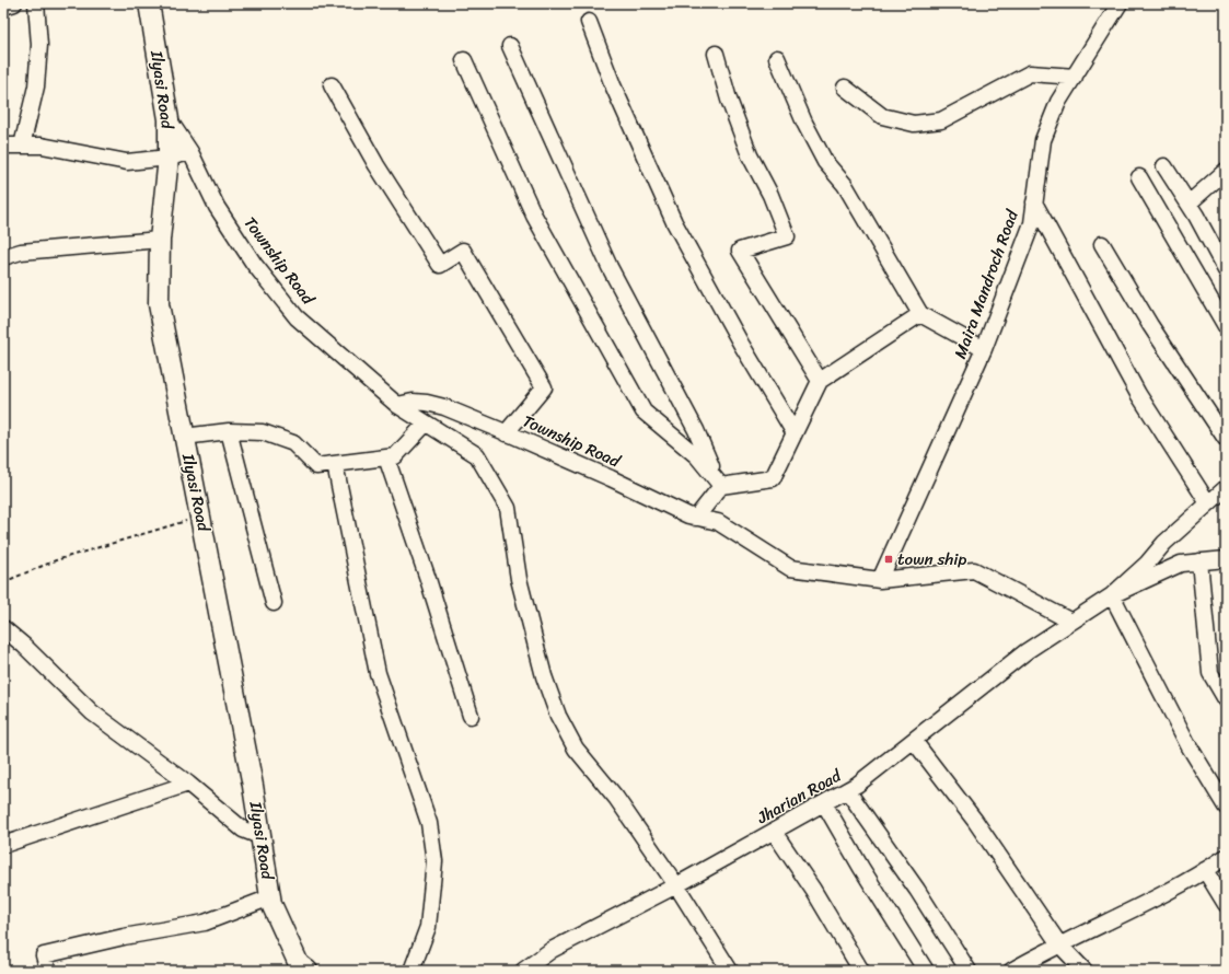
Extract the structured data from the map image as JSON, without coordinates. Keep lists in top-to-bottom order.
{
  "streets": {
    "main road": ["Ilyasi Road"],
    "street": ["Township Road", "Maira Mandroch Road", "Jharian Road"]
  },
  "crossings": [
    ["Ilyasi Road", "Township Road"],
    ["Township Road", "Maira Mandroch Road"],
    ["Township Road", "Jharian Road"]
  ],
  "places": {
    "transit": ["town ship"]
  }
}
